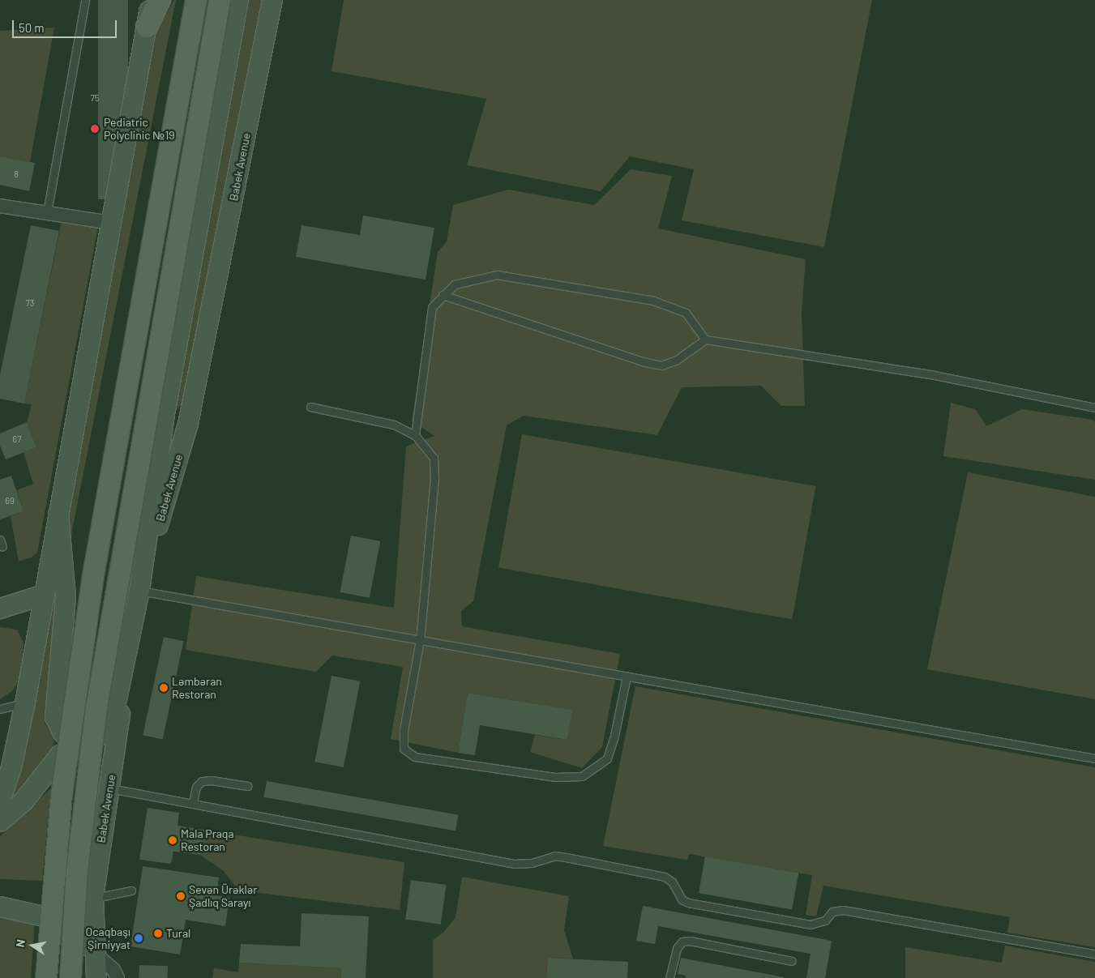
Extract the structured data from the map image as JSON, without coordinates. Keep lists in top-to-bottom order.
{
  "streets": {
    "main road": ["Babek Avenue"]
  },
  "places": [
    "Pediatric Polyclinic №19",
    "Ləmbəran Restoran",
    "Mala Praqa Restoran",
    "Sevən Ürəklər Şadlıq Sarayı",
    "Tural",
    "Ocaqbaşı Şirniyyat"
  ],
  "house_numbers": [
    "75",
    "8",
    "73",
    "67",
    "69"
  ],
  "scale_bar": "50 m",
  "north": "left"
}
